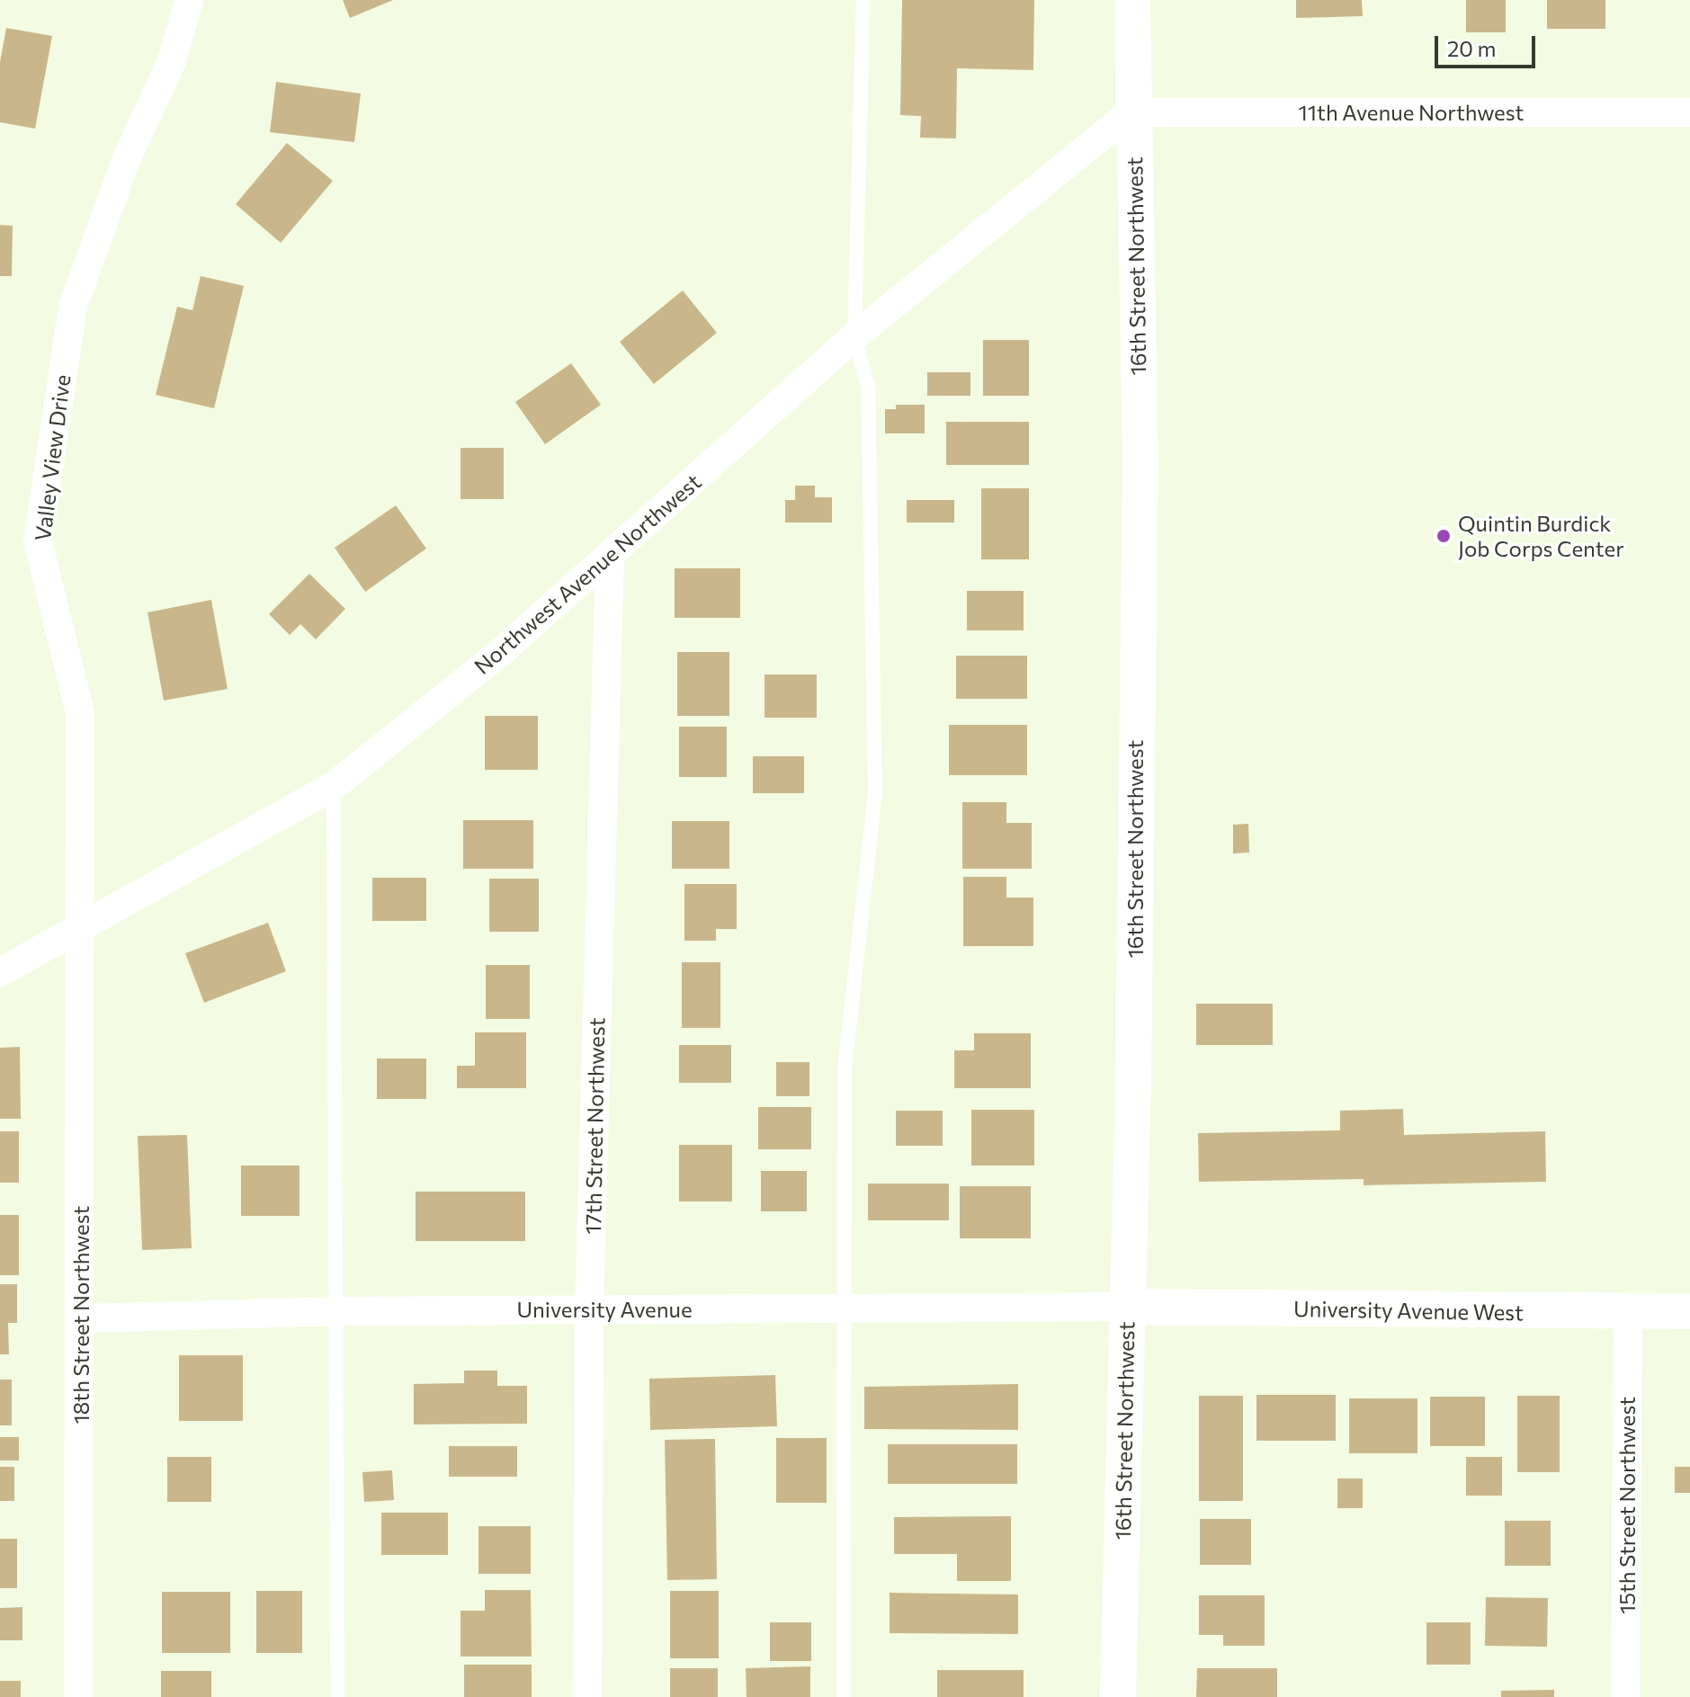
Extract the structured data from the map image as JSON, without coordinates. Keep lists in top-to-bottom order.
{
  "streets": {
    "street": [
      "11th Avenue Northwest",
      "16th Street Northwest",
      "Valley View Drive",
      "Northwest Avenue Northwest",
      "17th Street Northwest",
      "University Avenue",
      "University Avenue West",
      "18th Street Northwest",
      "15th Street Northwest"
    ]
  },
  "crossings": [
    ["11th Avenue Northwest", "16th Street Northwest"],
    ["11th Avenue Northwest", "Northwest Avenue Northwest"],
    ["16th Street Northwest", "Northwest Avenue Northwest"],
    ["16th Street Northwest", "University Avenue"],
    ["16th Street Northwest", "University Avenue West"],
    ["Valley View Drive", "Northwest Avenue Northwest"],
    ["Valley View Drive", "18th Street Northwest"],
    ["Northwest Avenue Northwest", "17th Street Northwest"],
    ["Northwest Avenue Northwest", "18th Street Northwest"],
    ["17th Street Northwest", "University Avenue"],
    ["University Avenue", "University Avenue West"],
    ["University Avenue", "18th Street Northwest"],
    ["University Avenue West", "15th Street Northwest"]
  ],
  "places": ["Quintin Burdick Job Corps Center"],
  "scale_bar": "20 m"
}
